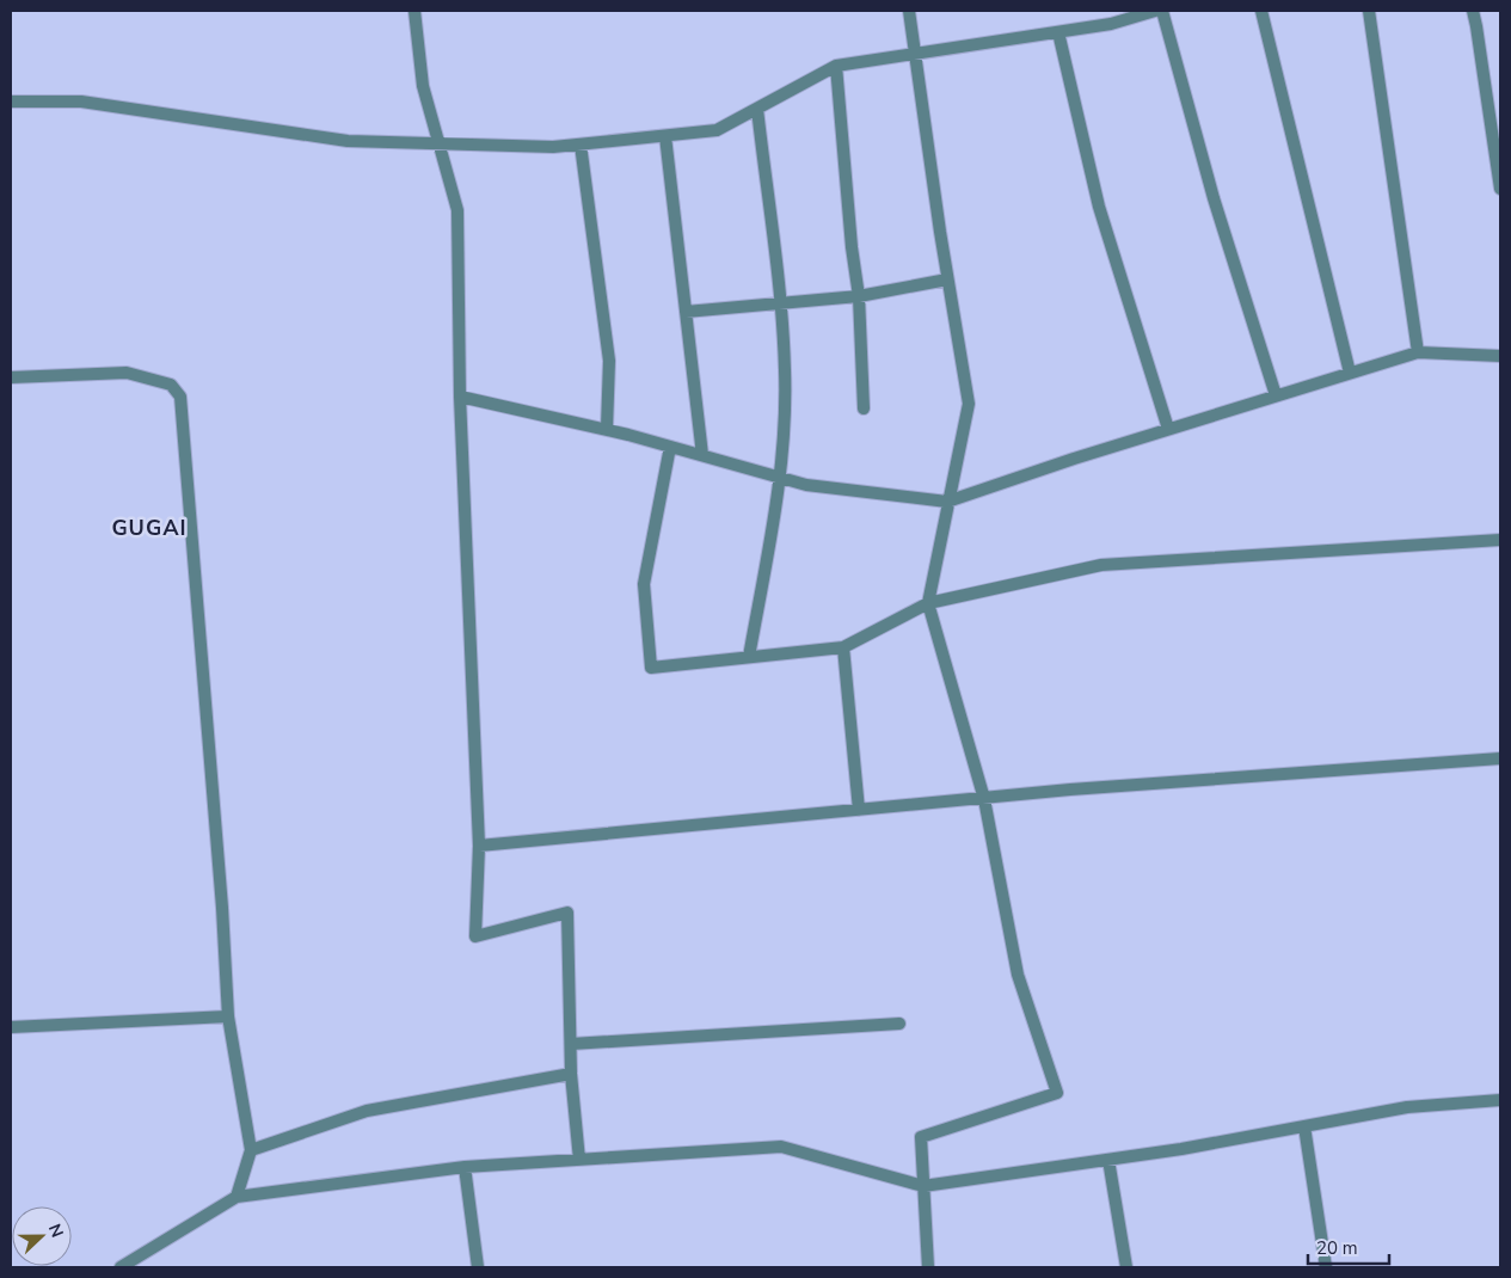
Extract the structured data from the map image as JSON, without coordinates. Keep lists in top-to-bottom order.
{
  "districts": ["GUGAI"],
  "scale_bar": "20 m",
  "north": "right"
}
